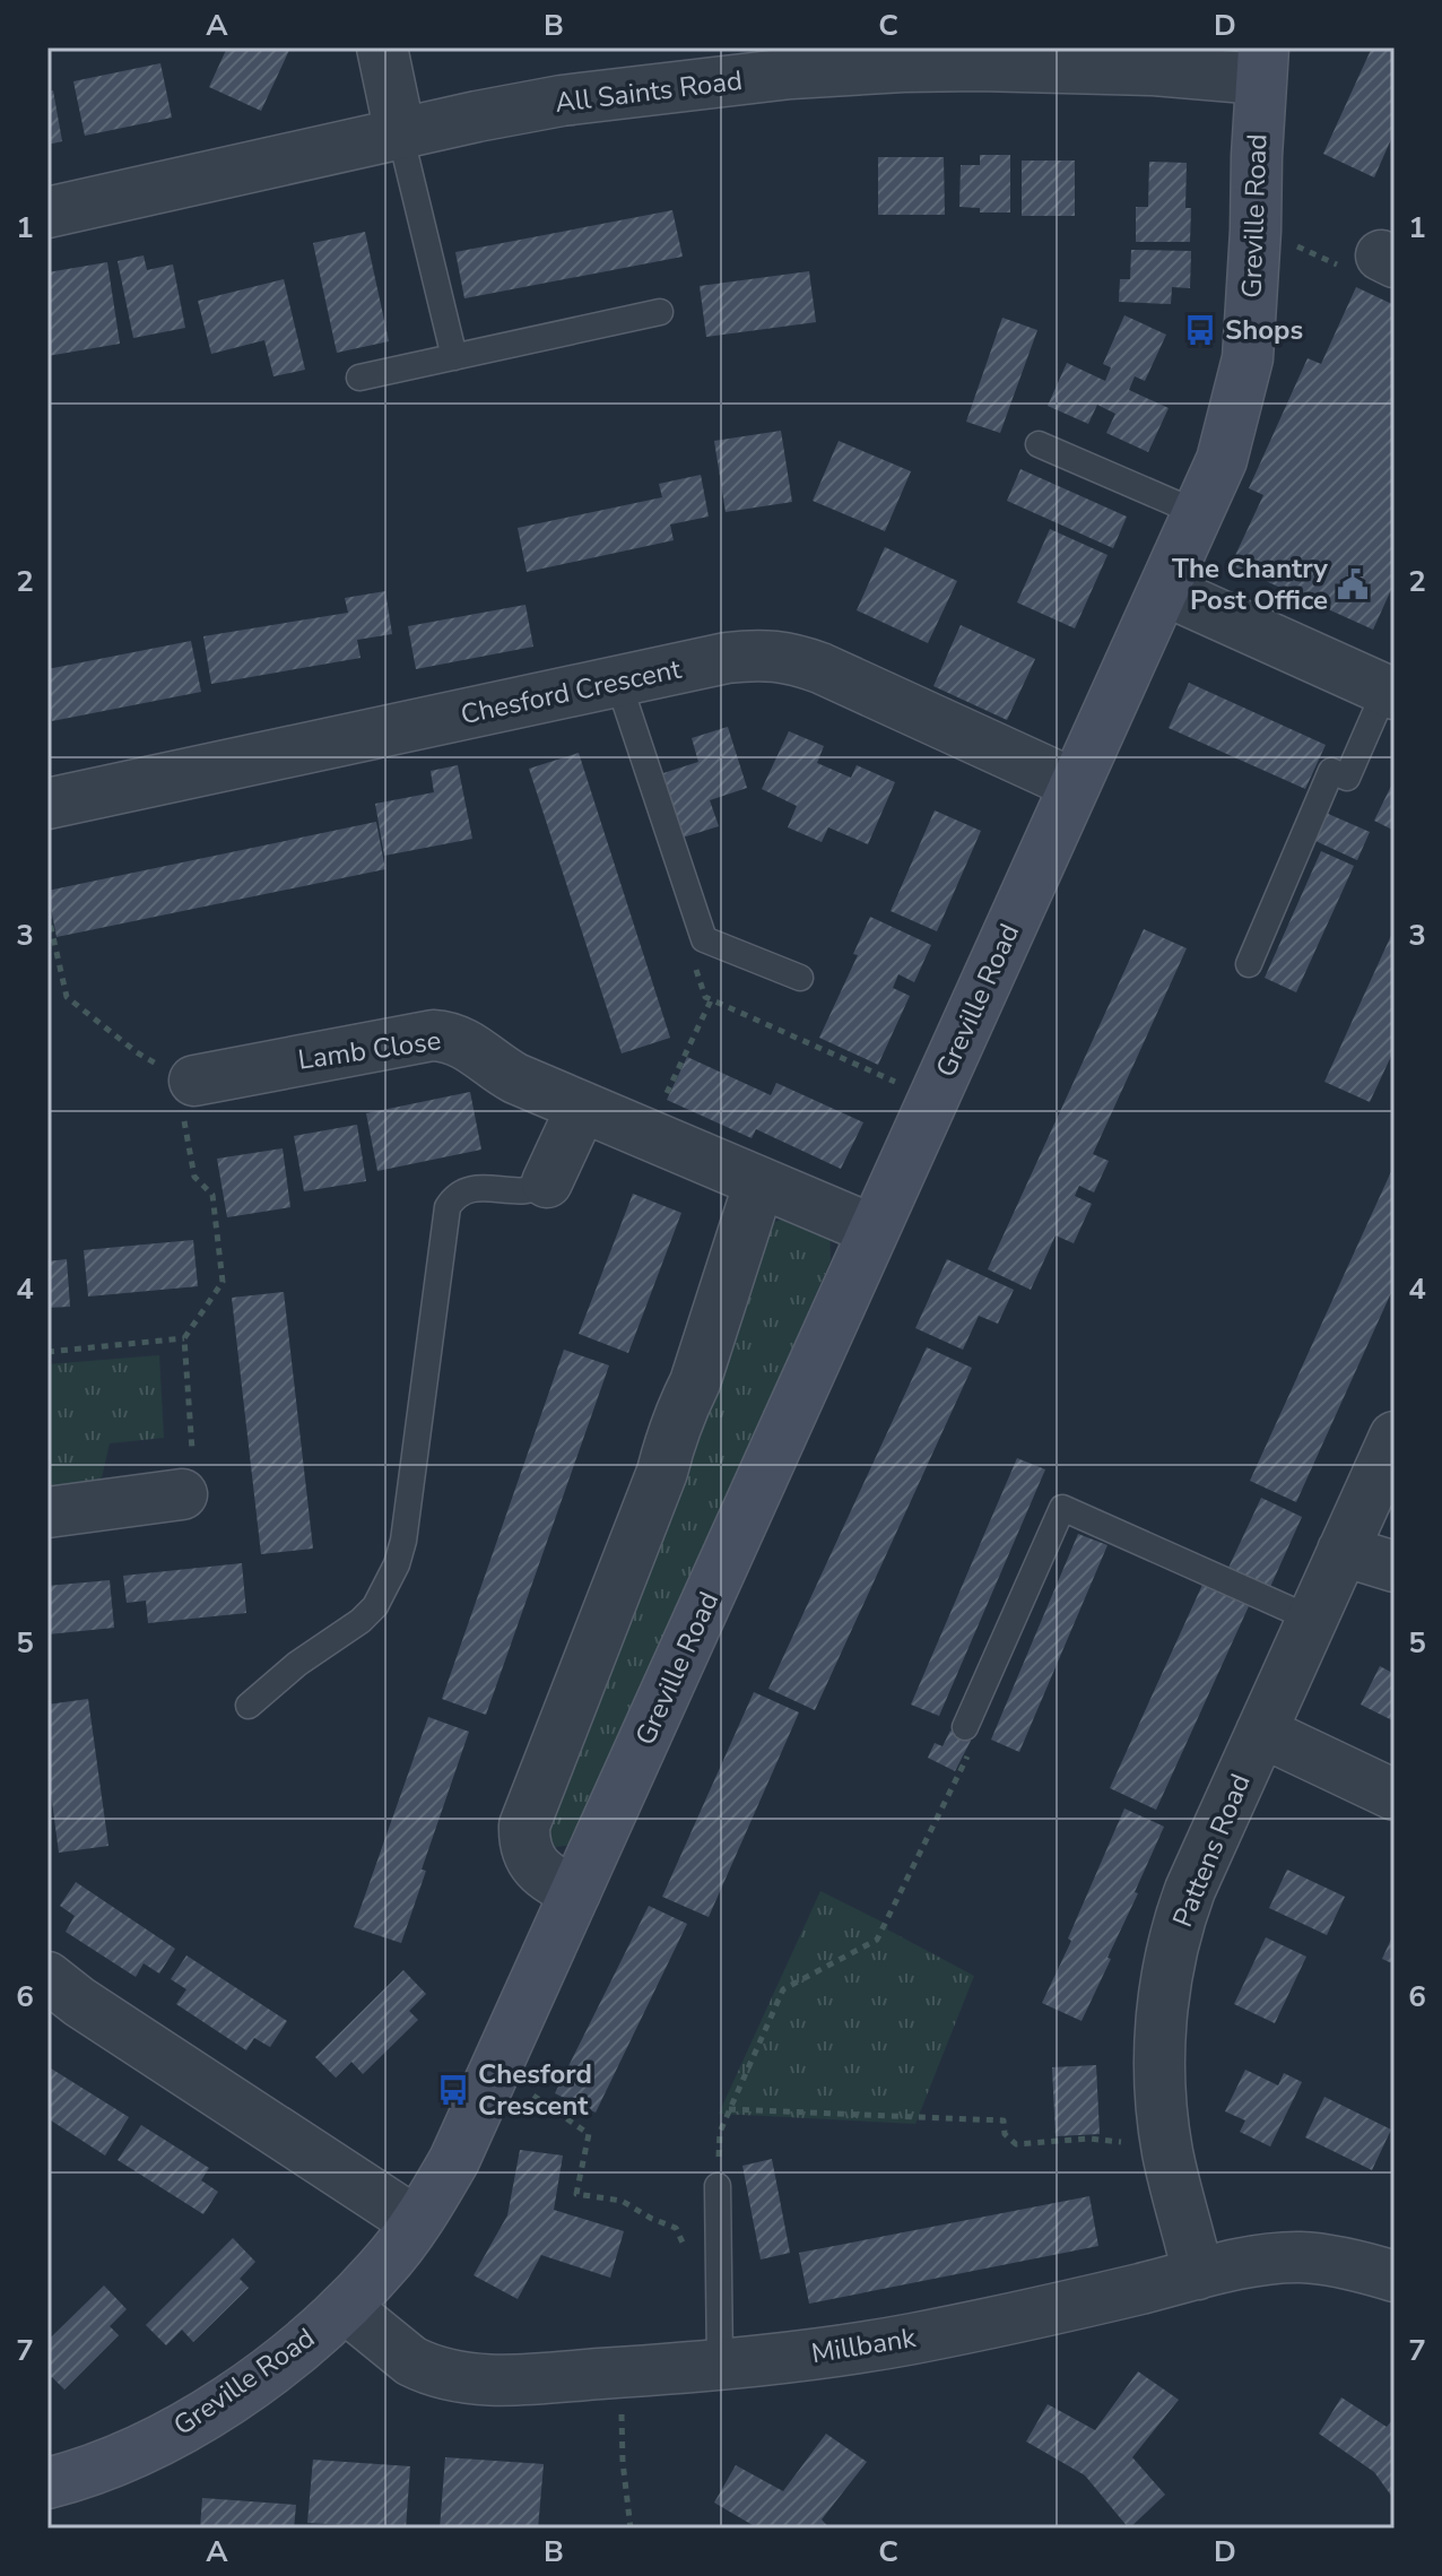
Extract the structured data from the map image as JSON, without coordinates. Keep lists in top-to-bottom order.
{
  "streets": {
    "street": [
      "All Saints Road",
      "Greville Road",
      "Chesford Crescent",
      "Lamb Close",
      "Pattens Road",
      "Millbank"
    ]
  },
  "crossings": [
    ["All Saints Road", "Greville Road"],
    ["Greville Road", "Chesford Crescent"],
    ["Greville Road", "Lamb Close"],
    ["Greville Road", "Millbank"],
    ["Pattens Road", "Millbank"]
  ],
  "places": {
    "bus stop": ["Shops", "Chesford Crescent"],
    "public building": ["The Chantry Post Office"]
  },
  "grid": {
    "columns": [
      "A",
      "B",
      "C",
      "D"
    ],
    "rows": [
      "1",
      "2",
      "3",
      "4",
      "5",
      "6",
      "7"
    ]
  }
}
